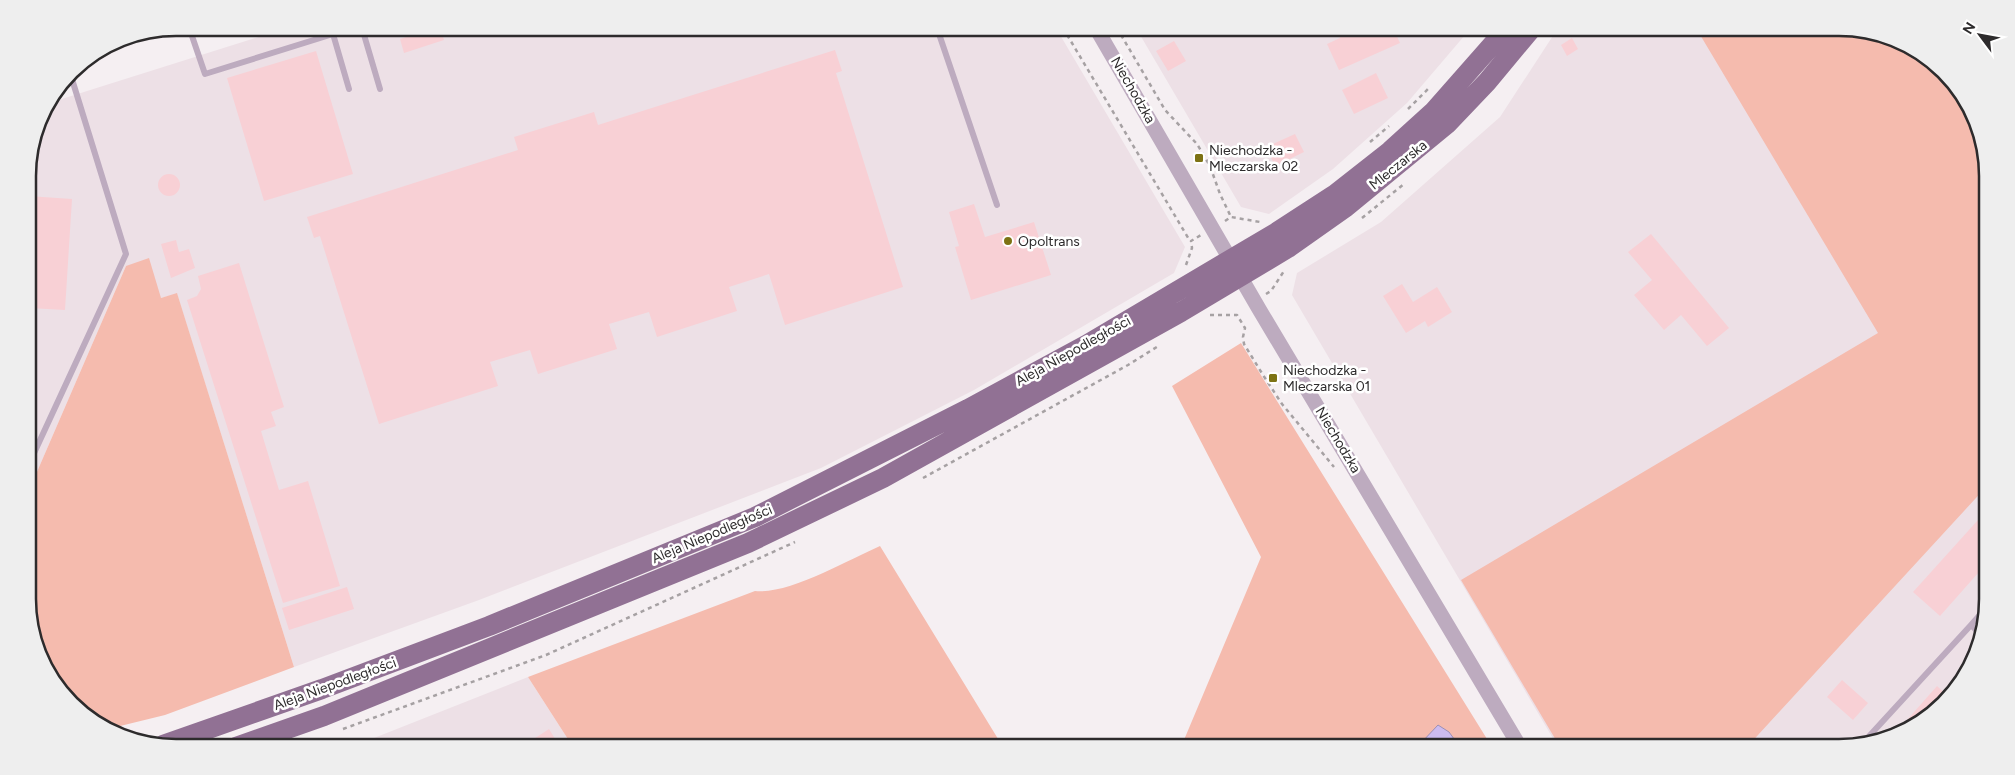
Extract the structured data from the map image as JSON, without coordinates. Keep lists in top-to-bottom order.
{
  "streets": {
    "main road": ["Mleczarska", "Aleja Niepodległości"],
    "street": ["Niechodzka"]
  },
  "crossings": [
    ["Niechodzka", "Mleczarska"],
    ["Niechodzka", "Aleja Niepodległości"],
    ["Mleczarska", "Aleja Niepodległości"]
  ],
  "places": {
    "transit": ["Niechodzka - Mleczarska 02", "Niechodzka - Mleczarska 01"],
    "other": ["Opoltrans"]
  },
  "north": "top left"
}
